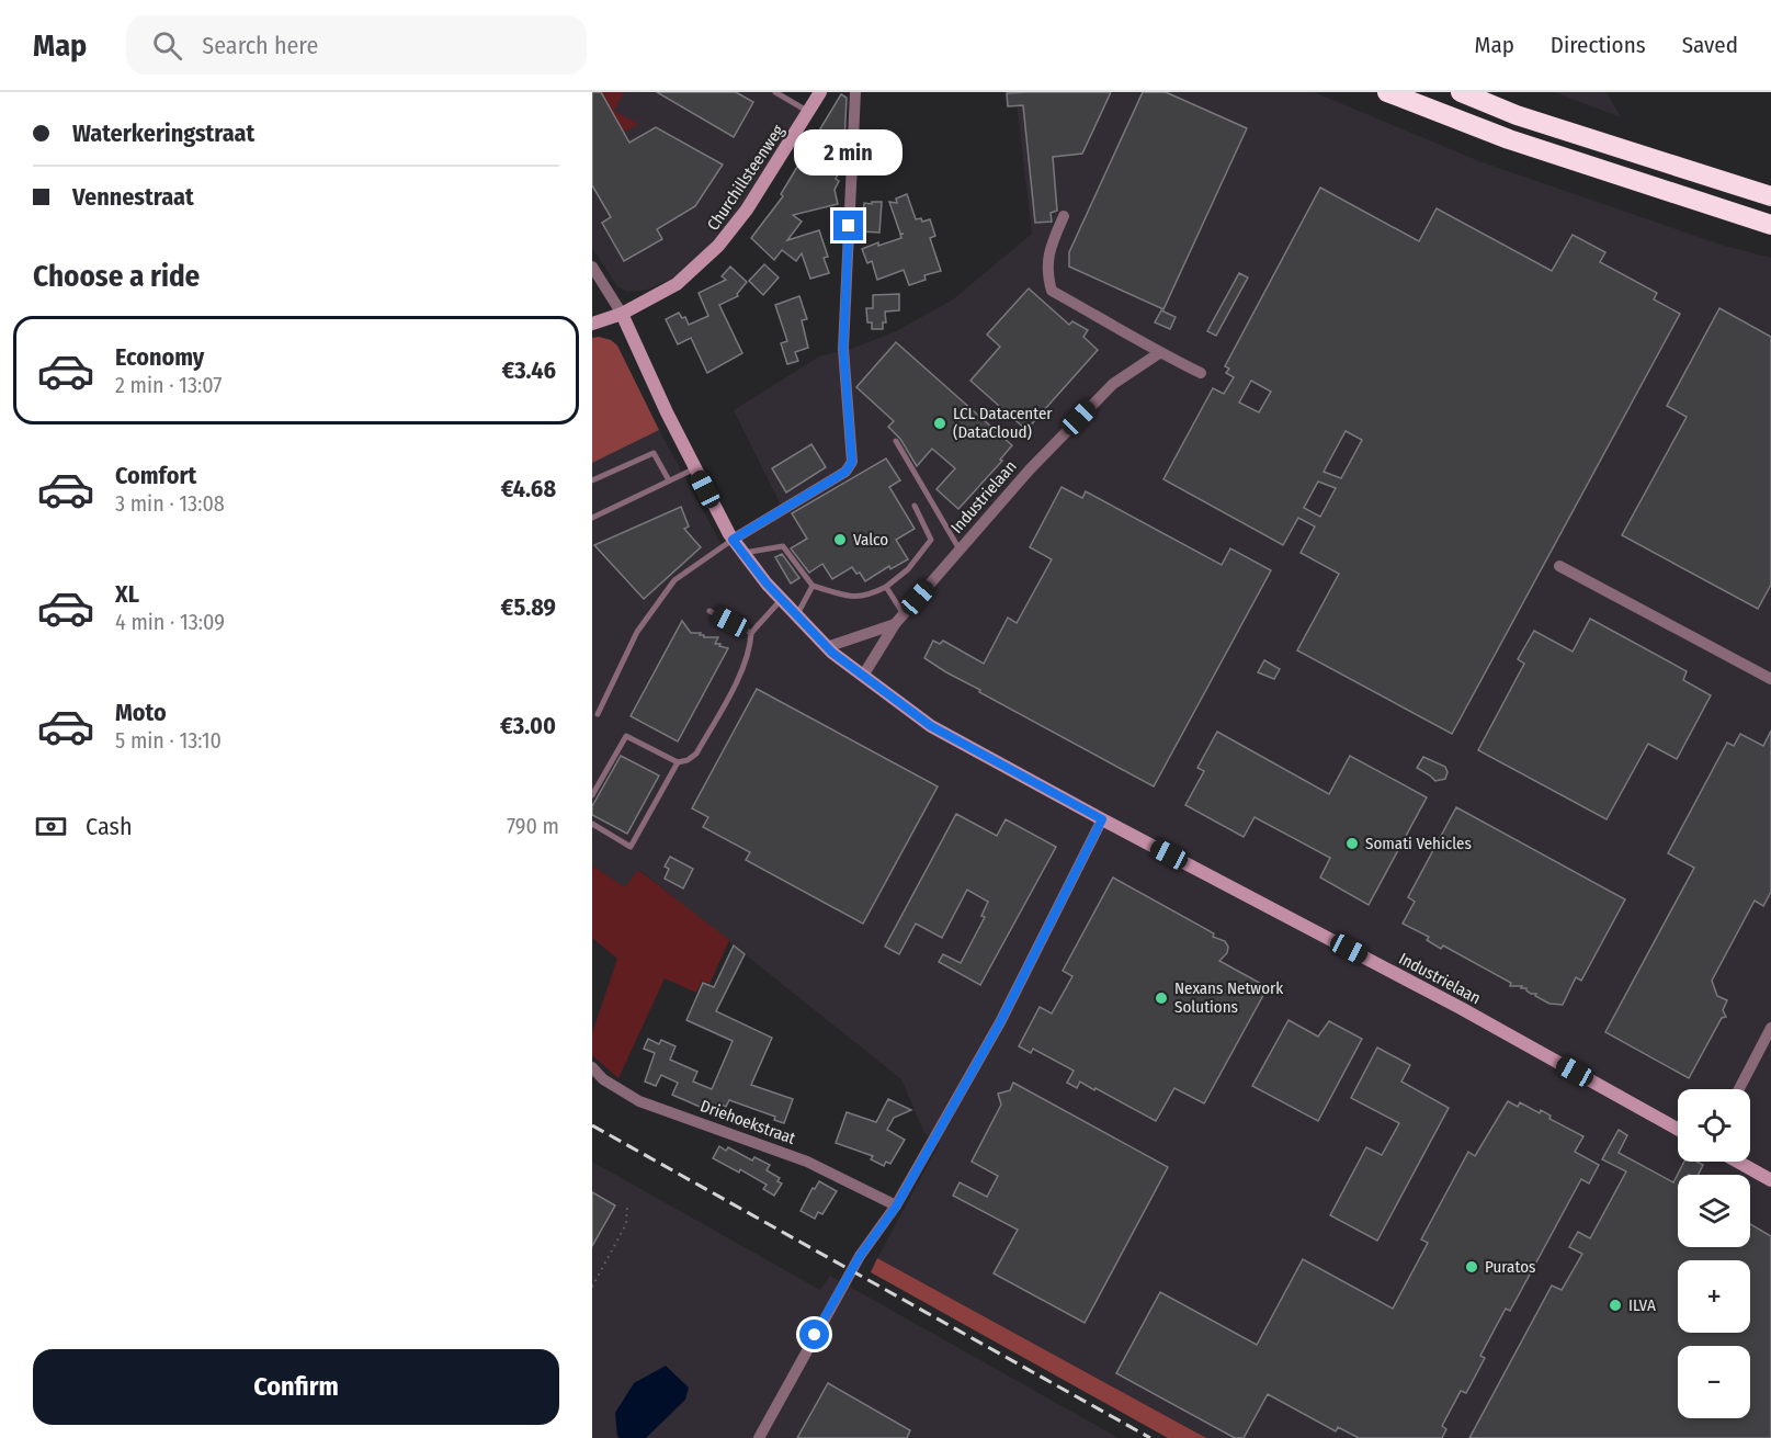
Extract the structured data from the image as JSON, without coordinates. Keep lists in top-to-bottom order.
{
  "streets": {
    "street": ["Churchillsteenweg", "Industrielaan", "Driehoekstraat"]
  },
  "crossings": [
    ["Churchillsteenweg", "Industrielaan"]
  ],
  "places": [
    "LCL Datacenter (DataCloud)",
    "Valco",
    "Somati Vehicles",
    "Nexans Network Solutions",
    "Puratos",
    "ILVA"
  ],
  "page": {
    "header": "Map",
    "search": "Search here",
    "nav": ["Map", "Directions", "Saved"],
    "banner": ["Waterkeringstraat", "Vennestraat"],
    "bubble": "2 min",
    "heading": "Choose a ride",
    "list": [
      {
        "name": "Economy",
        "note": "2 min · 13:07",
        "value": "€3.46"
      },
      {
        "name": "Comfort",
        "note": "3 min · 13:08",
        "value": "€4.68"
      },
      {
        "name": "XL",
        "note": "4 min · 13:09",
        "value": "€5.89"
      },
      {
        "name": "Moto",
        "note": "5 min · 13:10",
        "value": "€3.00"
      }
    ],
    "pay": ["Cash", "790 m"],
    "map_buttons": ["+", "−"],
    "buttons": "Confirm"
  }
}
